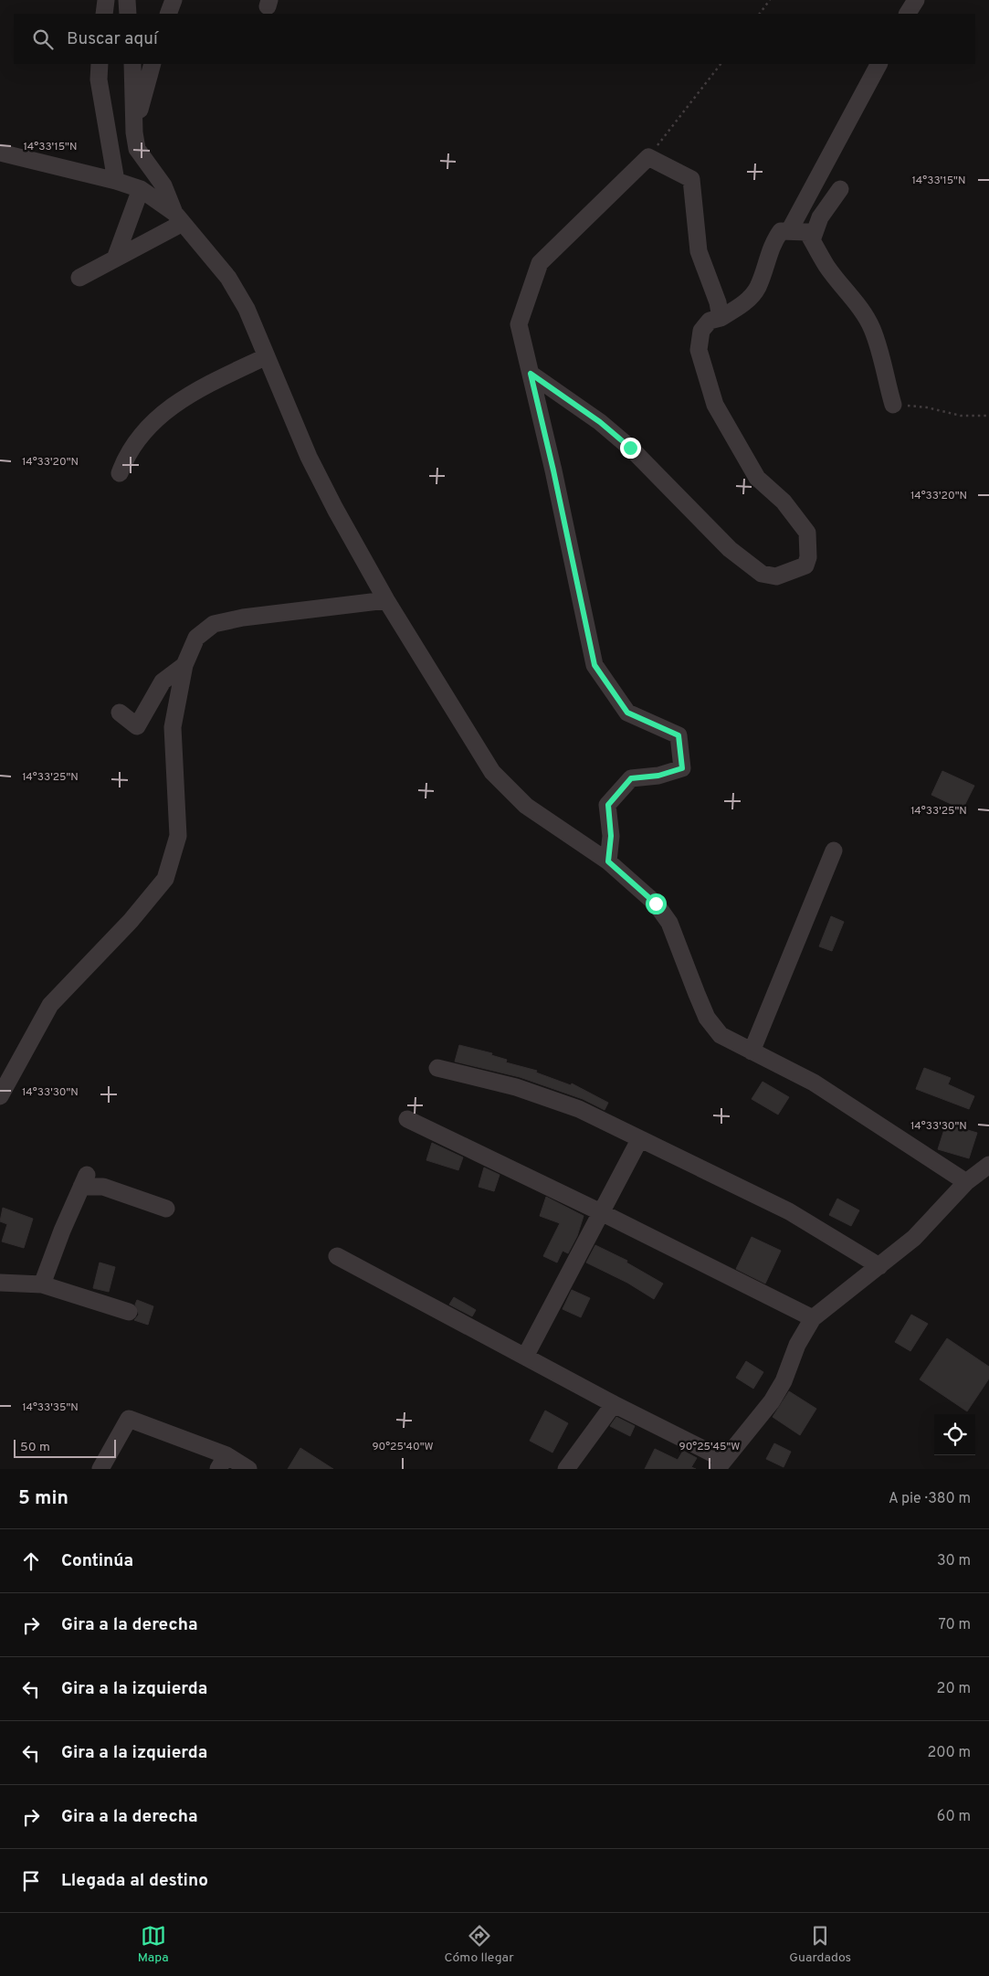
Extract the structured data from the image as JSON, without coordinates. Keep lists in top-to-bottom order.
{
  "scale_bar": "50 m",
  "page": {
    "search": "Buscar aquí",
    "scale": "50 m",
    "heading": ["5 min", "A pie · 380 m"],
    "list": [
      ["Continúa", "30 m"],
      ["Gira a la derecha", "70 m"],
      ["Gira a la izquierda", "20 m"],
      ["Gira a la izquierda", "200 m"],
      ["Gira a la derecha", "60 m"],
      "Llegada al destino"
    ],
    "nav": ["Mapa", "Cómo llegar", "Guardados"]
  },
  "coordinates": [
    "14°33'15\"N",
    "14°33'20\"N",
    "14°33'25\"N",
    "14°33'30\"N",
    "14°33'35\"N",
    "90°25'40\"W",
    "90°25'45\"W"
  ]
}
